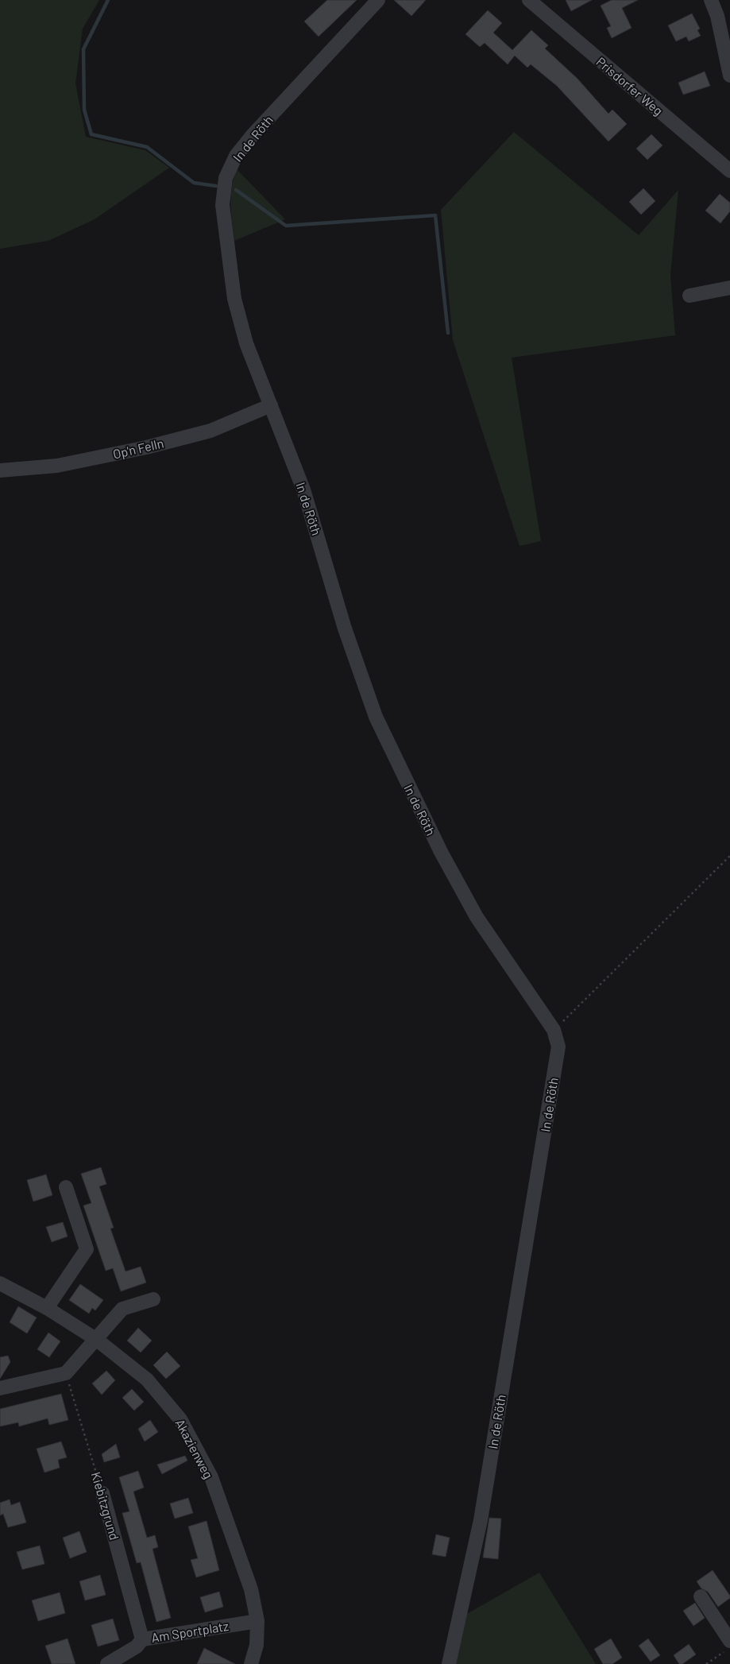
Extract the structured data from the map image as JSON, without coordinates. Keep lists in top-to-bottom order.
{
  "streets": {
    "street": [
      "Prisdorfer Weg",
      "In de Röth",
      "Op'n Felln",
      "Akazienweg",
      "Kiebitzgrund",
      "Am Sportplatz"
    ]
  },
  "crossings": [
    ["In de Röth", "Op'n Felln"],
    ["Akazienweg", "Am Sportplatz"],
    ["Kiebitzgrund", "Am Sportplatz"]
  ]
}
